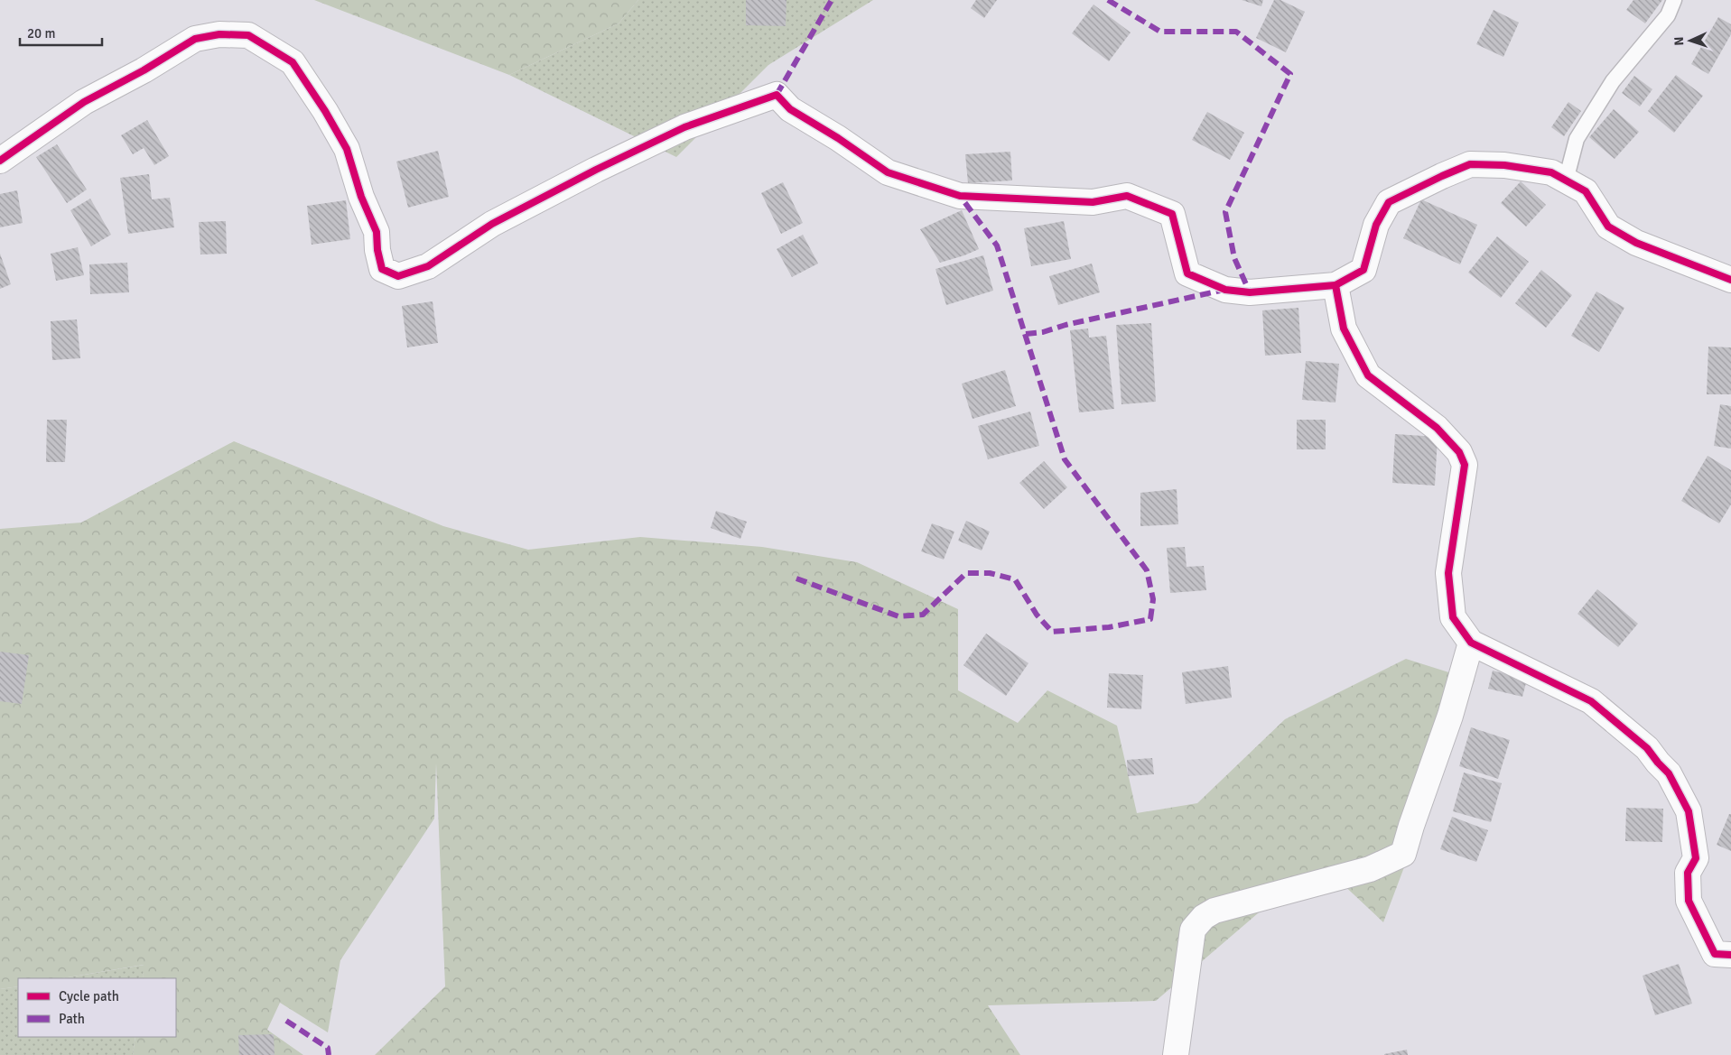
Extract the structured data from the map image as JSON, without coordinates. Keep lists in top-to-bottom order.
{
  "legend": ["Cycle path", "Path"],
  "scale_bar": "20 m",
  "north": "left"
}
